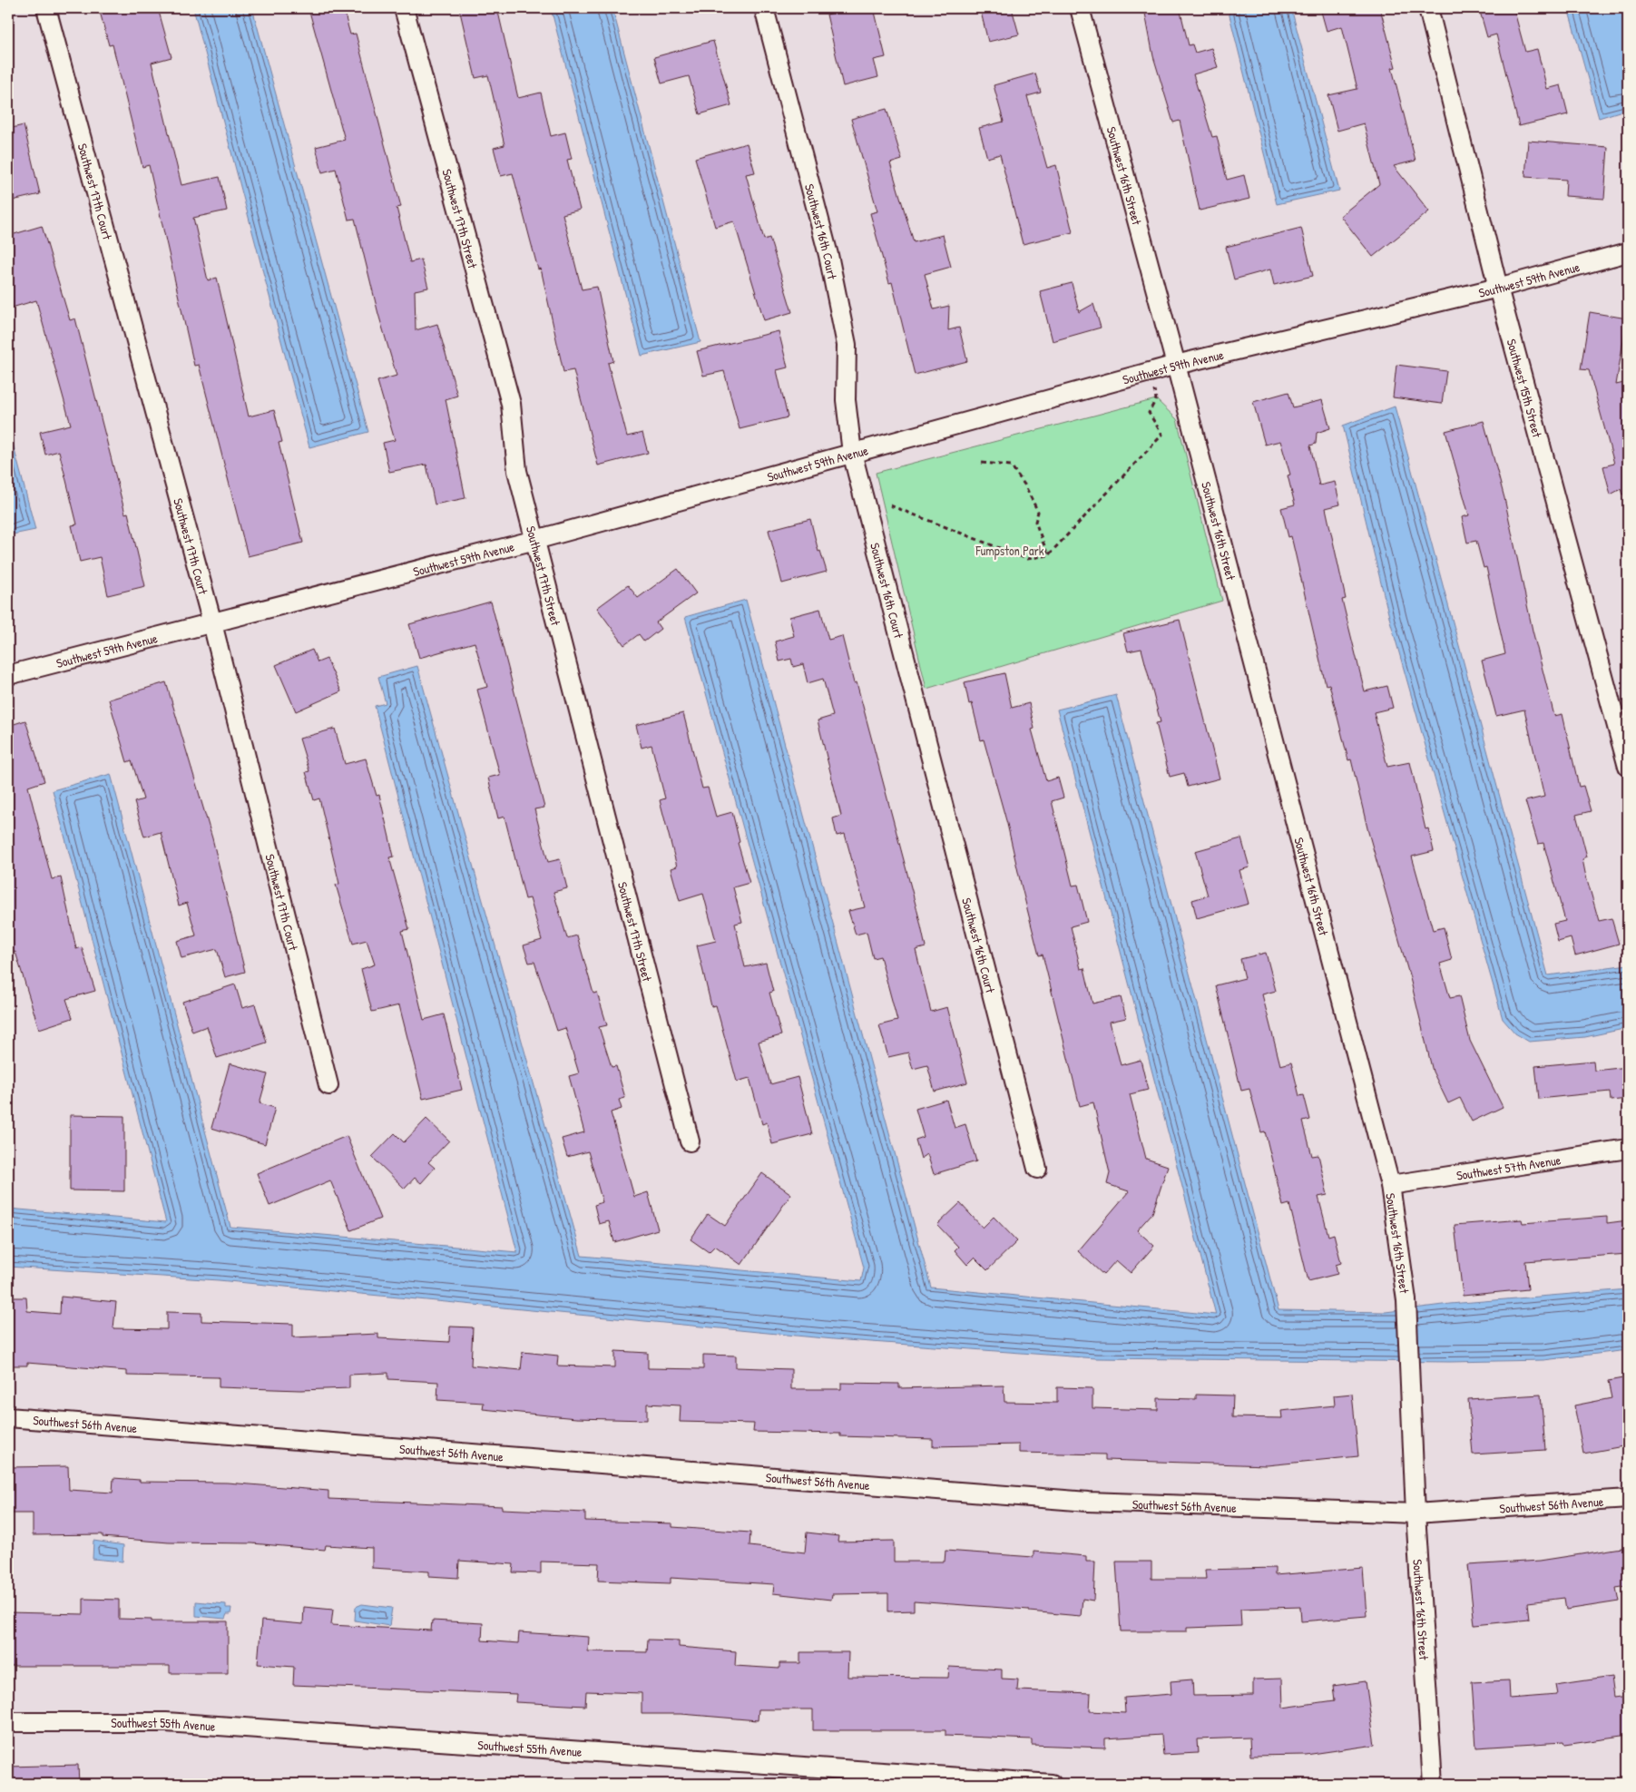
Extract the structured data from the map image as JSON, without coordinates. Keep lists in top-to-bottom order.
{
  "streets": {
    "street": [
      "Southwest 16th Street",
      "Southwest 17th Court",
      "Southwest 17th Street",
      "Southwest 16th Court",
      "Southwest 59th Avenue",
      "Southwest 15th Street",
      "Southwest 57th Avenue",
      "Southwest 56th Avenue",
      "Southwest 55th Avenue"
    ]
  },
  "crossings": [
    ["Southwest 16th Street", "Southwest 59th Avenue"],
    ["Southwest 16th Street", "Southwest 57th Avenue"],
    ["Southwest 16th Street", "Southwest 56th Avenue"],
    ["Southwest 17th Court", "Southwest 59th Avenue"],
    ["Southwest 17th Street", "Southwest 59th Avenue"],
    ["Southwest 16th Court", "Southwest 59th Avenue"],
    ["Southwest 59th Avenue", "Southwest 15th Street"]
  ],
  "parks": ["Fumpston Park"]
}
